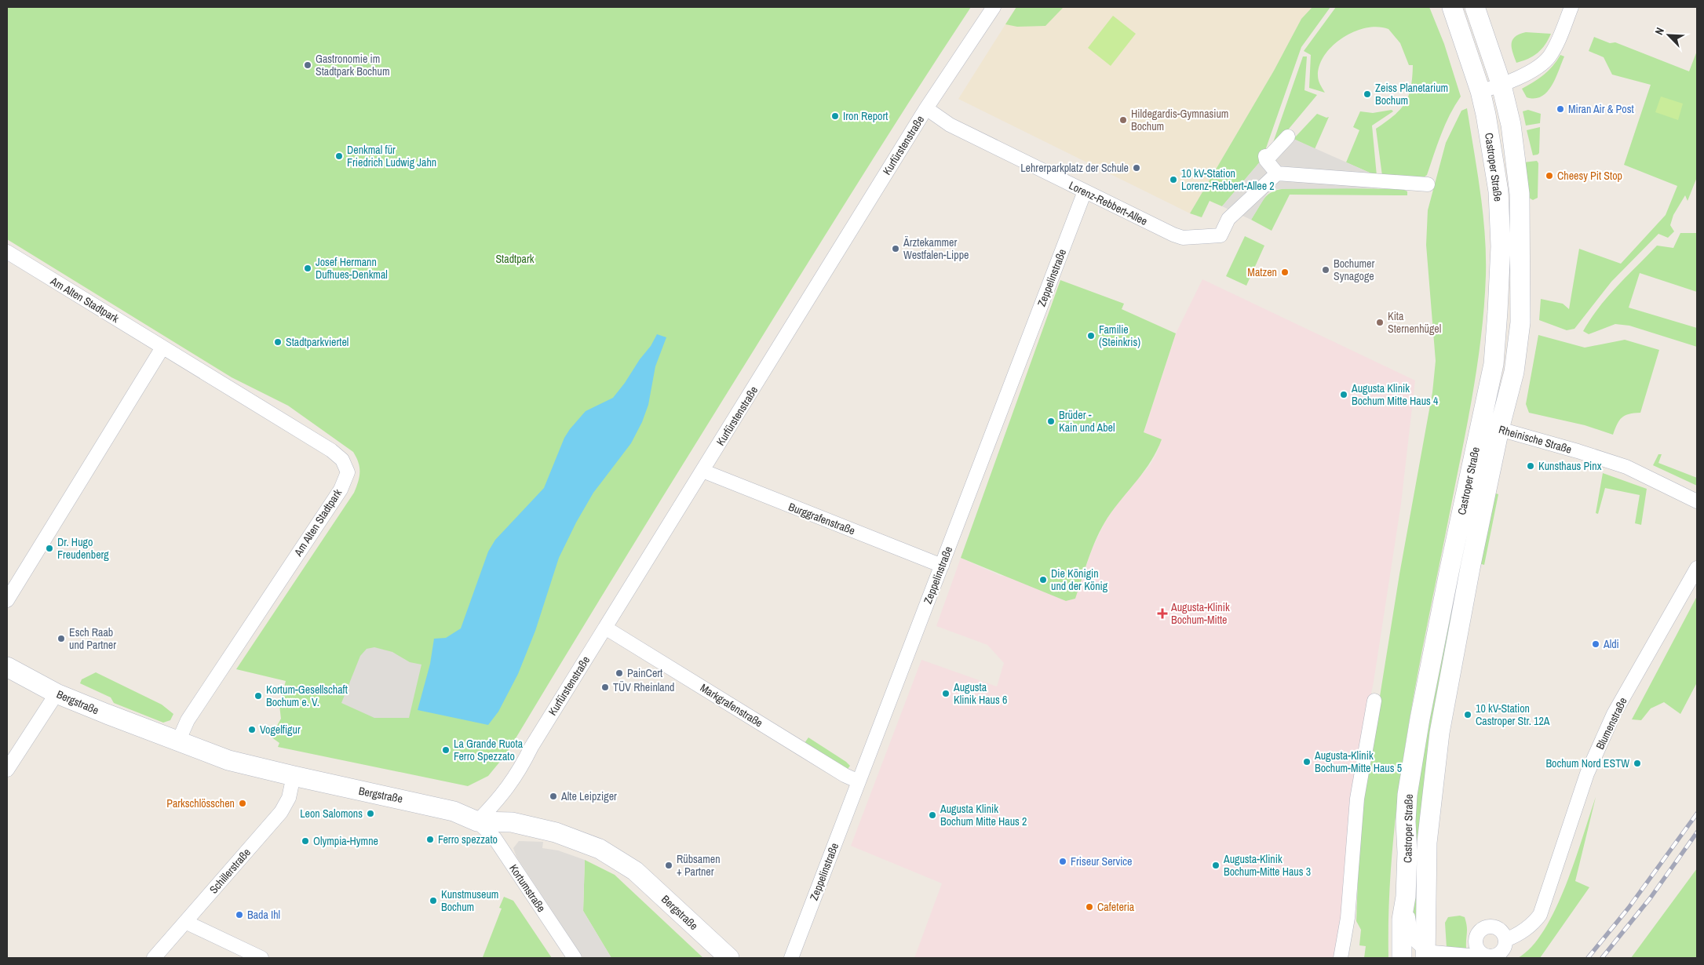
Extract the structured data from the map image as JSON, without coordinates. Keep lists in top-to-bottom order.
{
  "streets": {
    "main road": ["Castroper Straße", "Bergstraße"],
    "street": [
      "Kurfürstenstraße",
      "Lorenz-Rebbert-Allee",
      "Zeppelinstraße",
      "Am Alten Stadtpark",
      "Rheinische Straße",
      "Burggrafenstraße",
      "Markgrafenstraße",
      "Blumenstraße",
      "Schillerstraße",
      "Kortumstraße"
    ]
  },
  "crossings": [
    ["Kurfürstenstraße", "Lorenz-Rebbert-Allee"],
    ["Kurfürstenstraße", "Burggrafenstraße"],
    ["Kurfürstenstraße", "Bergstraße"],
    ["Kurfürstenstraße", "Markgrafenstraße"],
    ["Kurfürstenstraße", "Kortumstraße"],
    ["Castroper Straße", "Rheinische Straße"],
    ["Lorenz-Rebbert-Allee", "Zeppelinstraße"],
    ["Zeppelinstraße", "Burggrafenstraße"],
    ["Zeppelinstraße", "Markgrafenstraße"],
    ["Am Alten Stadtpark", "Bergstraße"],
    ["Bergstraße", "Schillerstraße"],
    ["Bergstraße", "Kortumstraße"]
  ],
  "parks": ["Stadtpark"],
  "places": {
    "other": [
      "Gastronomie im Stadtpark Bochum",
      "Zeiss Planetarium Bochum",
      "Miran Air & Post",
      "Iron Report",
      "Hildegardis-Gymnasium Bochum",
      "Denkmal für Friedrich Ludwig Jahn",
      "Lehrerparkplatz der Schule",
      "Cheesy Pit Stop",
      "10 kV-Station Lorenz-Rebbert-Allee 2",
      "Ärztekammer Westfalen-Lippe",
      "Josef Hermann Dufhues-Denkmal",
      "Bochumer Synagoge",
      "Matzen",
      "Kita Sternenhügel",
      "Familie (Steinkris)",
      "Stadtparkviertel",
      "Augusta Klinik Bochum Mitte Haus 4",
      "Brüder - Kain und Abel",
      "Kunsthaus Pinx",
      "Dr. Hugo Freudenberg",
      "Die Königin und der König",
      "Esch Raab und Partner",
      "Aldi",
      "PainCert",
      "TÜV Rheinland",
      "Augusta Klinik Haus 6",
      "Kortum-Gesellschaft Bochum e. V.",
      "10 kV-Station Castroper Str. 12A",
      "Vogelfigur",
      "La Grande Ruota Ferro Spezzato",
      "Augusta-Klinik Bochum-Mitte Haus 5",
      "Bochum Nord ESTW",
      "Alte Leipziger",
      "Parkschlösschen",
      "Leon Salomons",
      "Augusta Klinik Bochum Mitte Haus 2",
      "Ferro spezzato",
      "Olympia-Hymne",
      "Friseur Service",
      "Rübsamen + Partner",
      "Augusta-Klinik Bochum-Mitte Haus 3",
      "Kunstmuseum Bochum",
      "Cafeteria",
      "Bada Ihl"
    ],
    "health": ["Augusta-Klinik Bochum-Mitte"]
  },
  "north": "top left"
}
